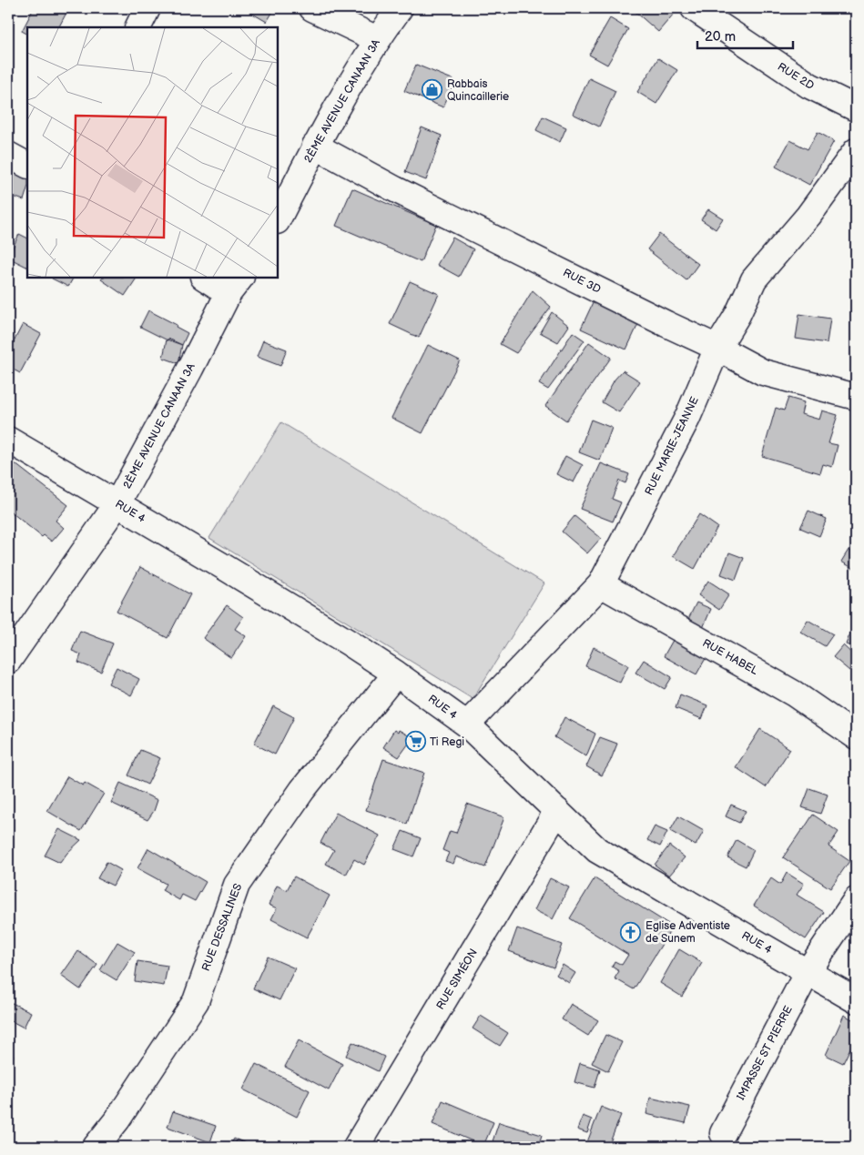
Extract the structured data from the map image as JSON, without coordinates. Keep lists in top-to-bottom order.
{
  "streets": {
    "street": [
      "RUE 2D",
      "2ÈME AVENUE CANAAN 3A",
      "RUE 3D",
      "RUE MARIE-JEANNE",
      "RUE 4",
      "RUE HABEL",
      "RUE DESSALINES",
      "RUE SIMÉON",
      "IMPASSE ST PIERRE"
    ]
  },
  "crossings": [
    ["2ÈME AVENUE CANAAN 3A", "RUE 3D"],
    ["2ÈME AVENUE CANAAN 3A", "RUE 4"],
    ["RUE 3D", "RUE MARIE-JEANNE"],
    ["RUE MARIE-JEANNE", "RUE 4"],
    ["RUE MARIE-JEANNE", "RUE HABEL"],
    ["RUE 4", "RUE DESSALINES"],
    ["RUE 4", "RUE SIMÉON"],
    ["RUE 4", "IMPASSE ST PIERRE"]
  ],
  "places": {
    "shop": ["Rabbais Quincaillerie"],
    "supermarket": ["Ti Regi"],
    "church": ["Eglise Adventiste de Sunem"]
  },
  "scale_bar": "20 m"
}
